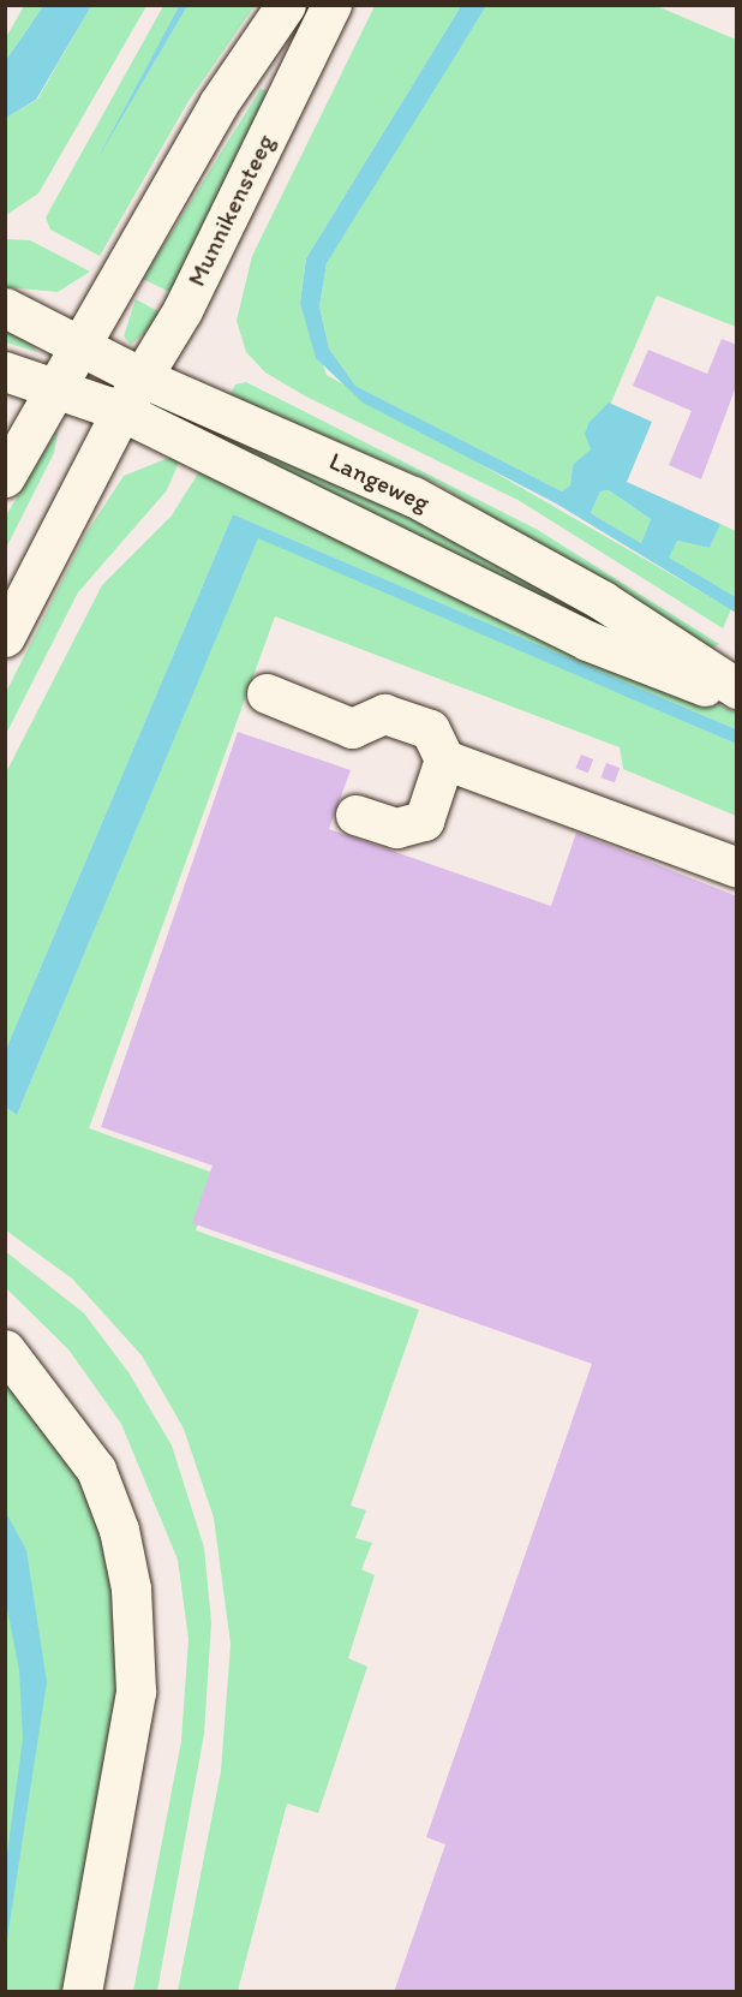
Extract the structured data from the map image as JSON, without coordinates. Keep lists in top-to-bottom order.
{
  "streets": {
    "main road": ["Munnikensteeg", "Langeweg"]
  },
  "crossings": [
    ["Munnikensteeg", "Langeweg"]
  ]
}
